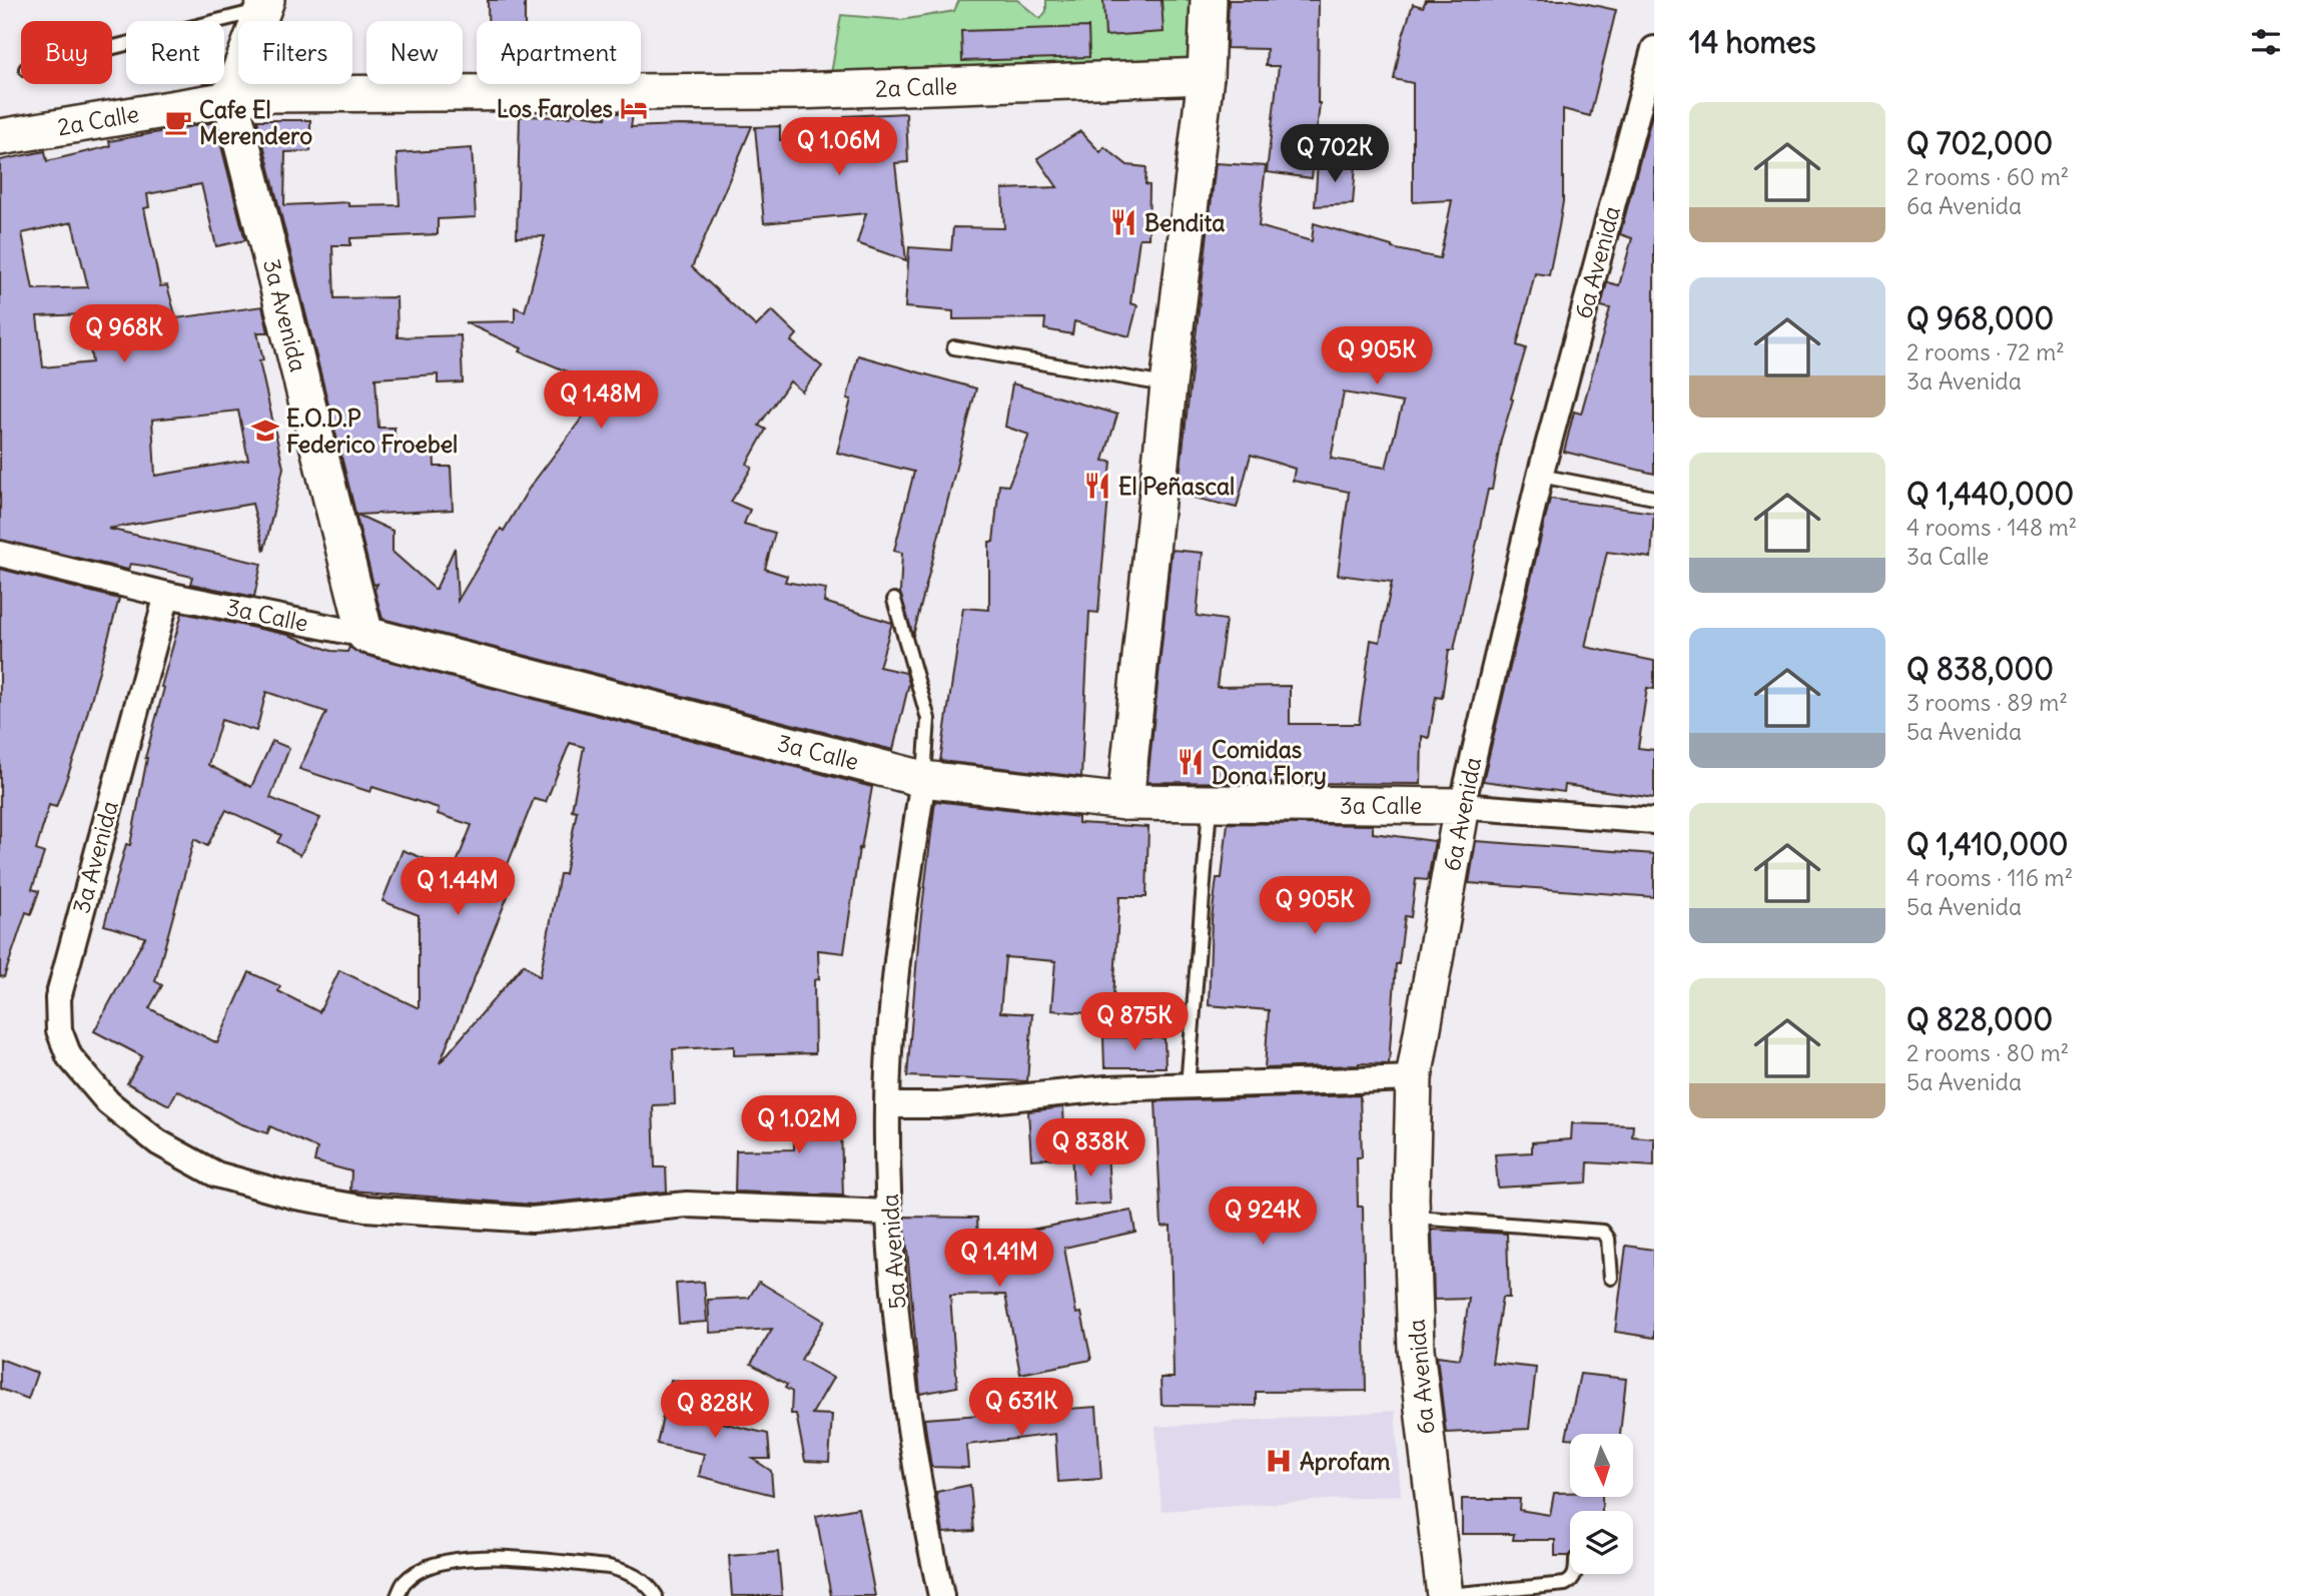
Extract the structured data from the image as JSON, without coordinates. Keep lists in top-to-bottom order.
{
  "streets": {
    "street": [
      "2a Calle",
      "6a Avenida",
      "3a Avenida",
      "3a Calle",
      "5a Avenida"
    ]
  },
  "crossings": [
    ["2a Calle", "3a Avenida"],
    ["6a Avenida", "3a Calle"],
    ["3a Avenida", "3a Calle"],
    ["3a Avenida", "5a Avenida"],
    ["3a Calle", "5a Avenida"]
  ],
  "places": {
    "hotel": ["Los Faroles"],
    "cafe": ["Cafe El Merendero"],
    "restaurant": ["Bendita", "El Peñascal", "Comidas Dona Flory"],
    "school or university": ["E.O.D.P Federico Froebel"],
    "hospital": ["Aprofam"]
  },
  "north": "bottom",
  "page": {
    "heading": "14 homes",
    "chip": [
      "Buy",
      "Rent",
      "Filters",
      "New",
      "Apartment"
    ],
    "list": [
      {
        "name": "Q 702,000",
        "note": "2 rooms · 60 m² · 6a Avenida"
      },
      {
        "name": "Q 968,000",
        "note": "2 rooms · 72 m² · 3a Avenida"
      },
      {
        "name": "Q 1,440,000",
        "note": "4 rooms · 148 m² · 3a Calle"
      },
      {
        "name": "Q 838,000",
        "note": "3 rooms · 89 m² · 5a Avenida"
      },
      {
        "name": "Q 1,410,000",
        "note": "4 rooms · 116 m² · 5a Avenida"
      },
      {
        "name": "Q 828,000",
        "note": "2 rooms · 80 m² · 5a Avenida"
      }
    ],
    "price": [
      "Q 1.06M",
      "Q 702K",
      "Q 968K",
      "Q 905K",
      "Q 1.48M",
      "Q 1.44M",
      "Q 905K",
      "Q 875K",
      "Q 1.02M",
      "Q 838K",
      "Q 924K",
      "Q 1.41M",
      "Q 631K",
      "Q 828K"
    ]
  }
}
